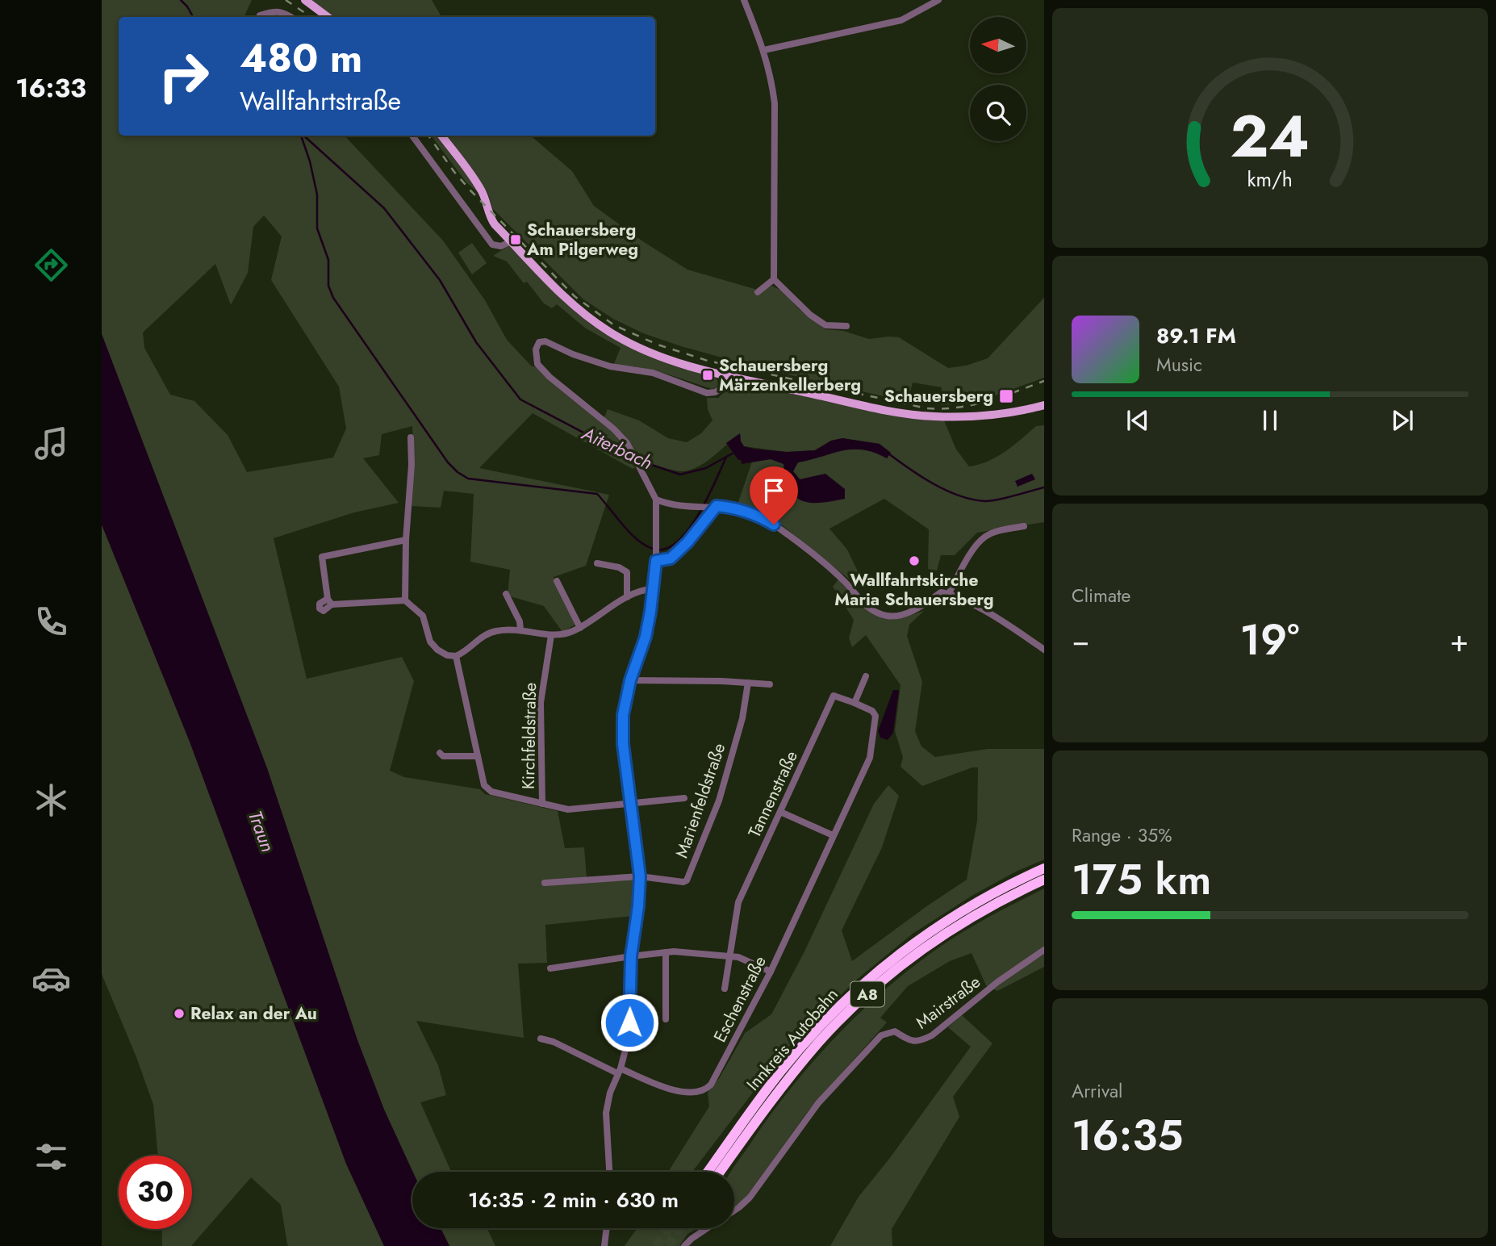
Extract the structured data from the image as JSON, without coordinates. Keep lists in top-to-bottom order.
{
  "streets": {
    "highway": ["A8", "Innkreis Autobahn"],
    "street": [
      "Kirchfeldstraße",
      "Tannenstraße",
      "Marienfeldstraße",
      "Eschenstraße",
      "Mairstraße"
    ]
  },
  "crossings": [
    ["Tannenstraße", "Eschenstraße"]
  ],
  "water": ["Aiterbach", "Traun"],
  "places": {
    "transit": ["Schauersberg Am Pilgerweg", "Schauersberg Märzenkellerberg", "Schauersberg"],
    "other": ["Wallfahrtskirche Maria Schauersberg", "Relax an der Au"]
  },
  "north": "left",
  "page": {
    "tabs": "16:33",
    "turn": ["480 m", "Wallfahrtstraße"],
    "song": ["89.1 FM", "Music"],
    "tile": [
      "Climate",
      ["Range · 35%", "175 km"],
      ["Arrival", "16:35"]
    ],
    "heat": ["−", "19°", "+"],
    "limit": "30",
    "trip": "16:35 · 2 min · 630 m",
    "gauge": ["24", "km/h"]
  }
}
